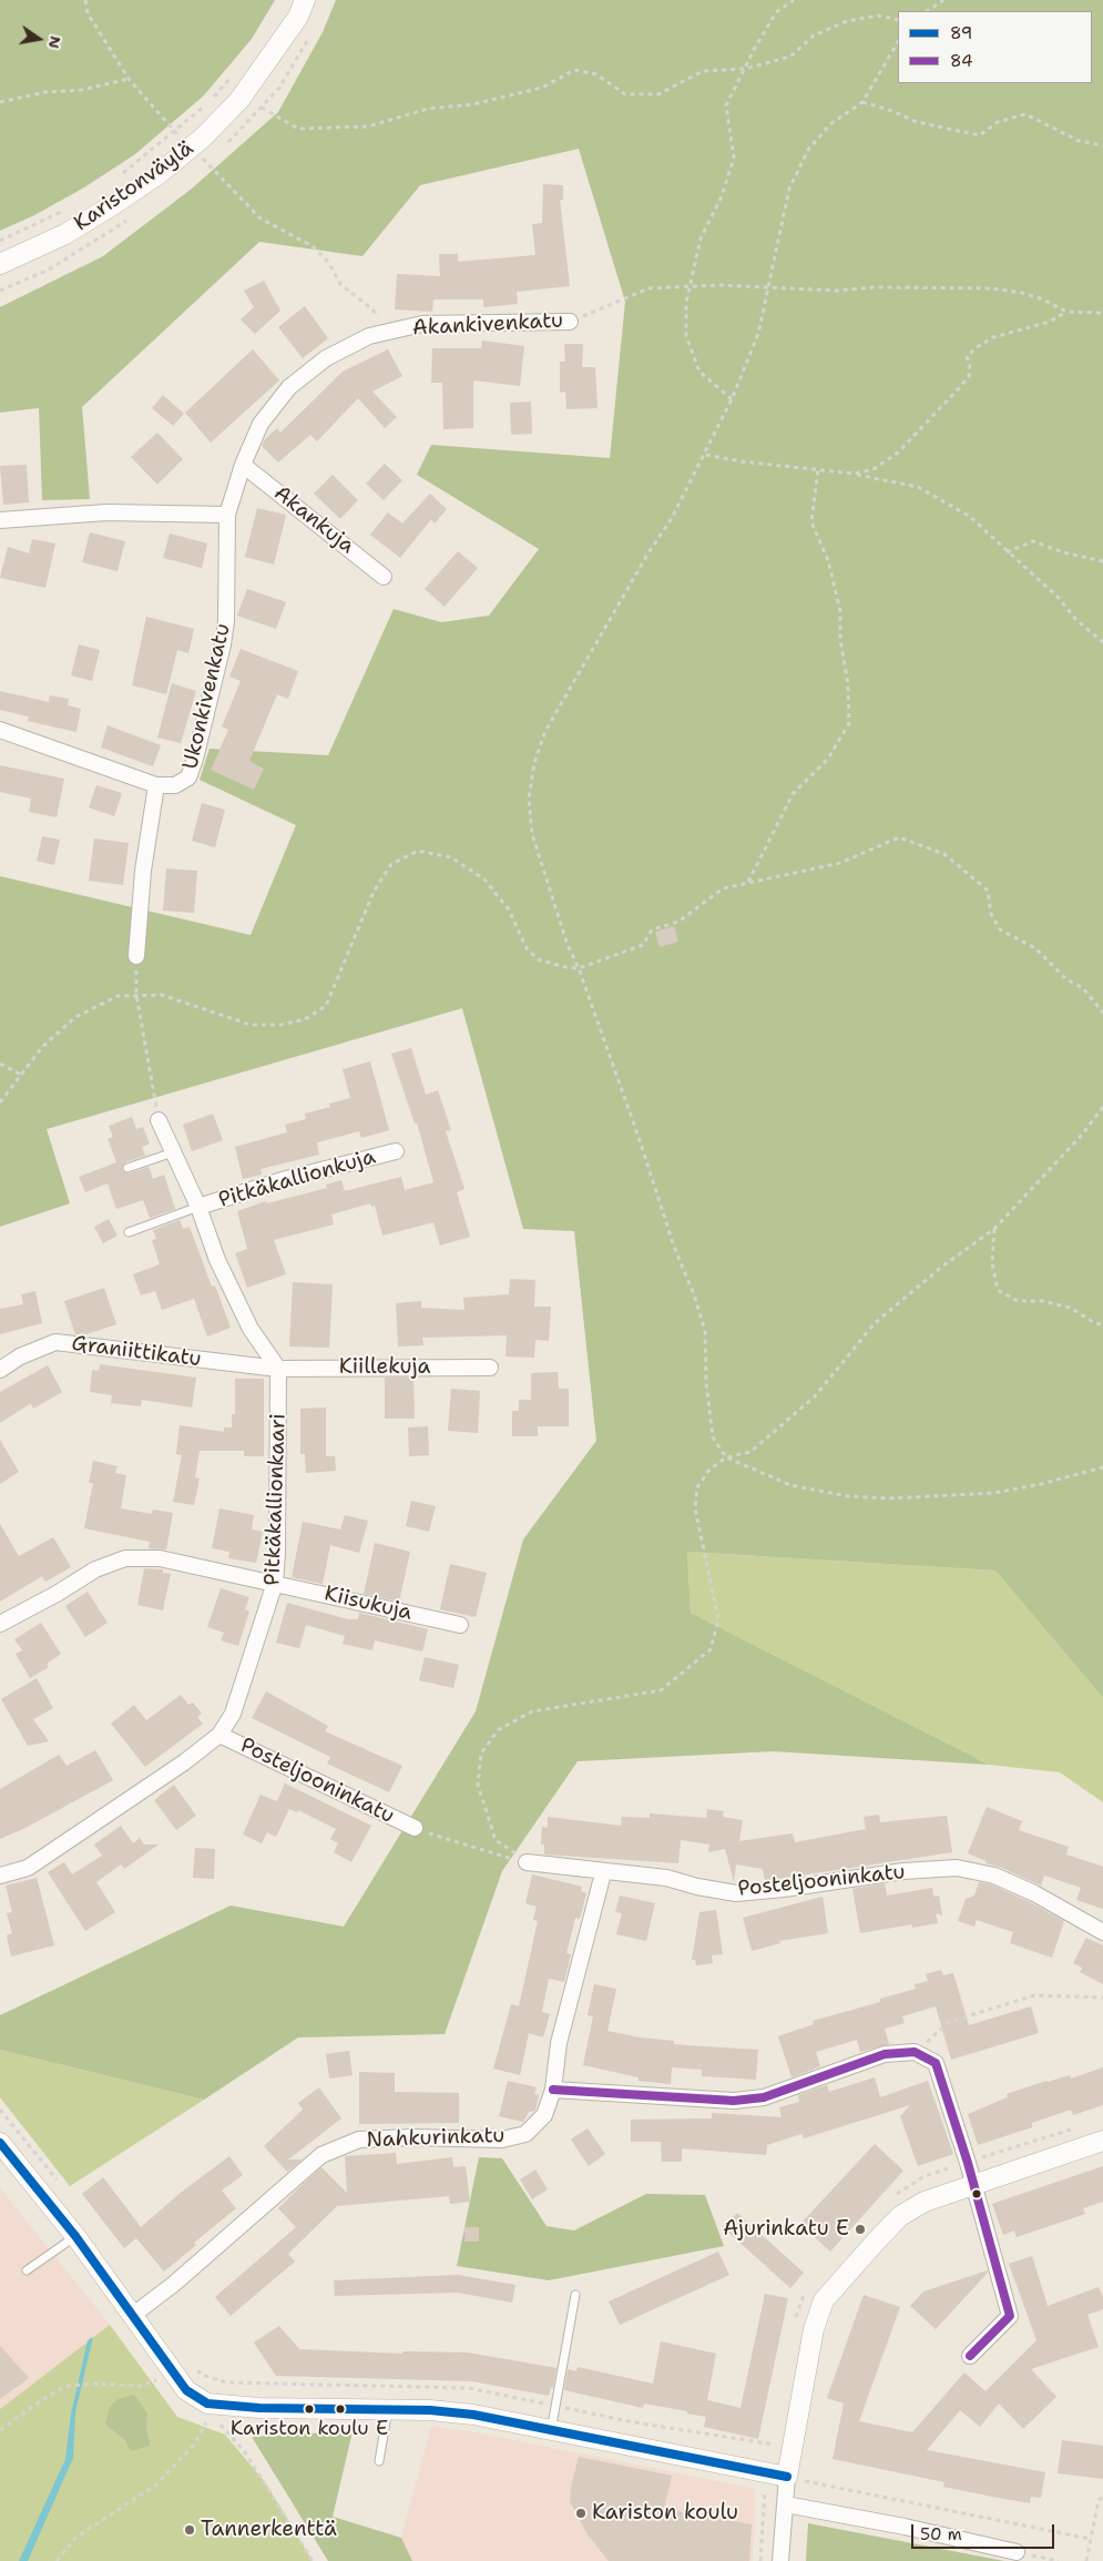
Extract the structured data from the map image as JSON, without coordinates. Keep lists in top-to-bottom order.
{
  "streets": {
    "street": [
      "Karistonväylä",
      "Akankivenkatu",
      "Akankuja",
      "Ukonkivenkatu",
      "Pitkäkallionkuja",
      "Graniittikatu",
      "Kiillekuja",
      "Pitkäkallionkaari",
      "Kiisukuja",
      "Posteljooninkatu",
      "Nahkurinkatu"
    ]
  },
  "crossings": [
    ["Akankivenkatu", "Akankuja"],
    ["Akankivenkatu", "Ukonkivenkatu"],
    ["Graniittikatu", "Kiillekuja"],
    ["Graniittikatu", "Pitkäkallionkaari"],
    ["Kiillekuja", "Pitkäkallionkaari"],
    ["Pitkäkallionkaari", "Kiisukuja"],
    ["Pitkäkallionkaari", "Posteljooninkatu"],
    ["Posteljooninkatu", "Nahkurinkatu"]
  ],
  "places": [
    "Ajurinkatu E",
    "Kariston koulu E",
    "Kariston koulu",
    "Tannerkenttä"
  ],
  "lines": ["transit line 84", "transit line 89"],
  "legend": ["89", "84"],
  "scale_bar": "50 m",
  "north": "right"
}
